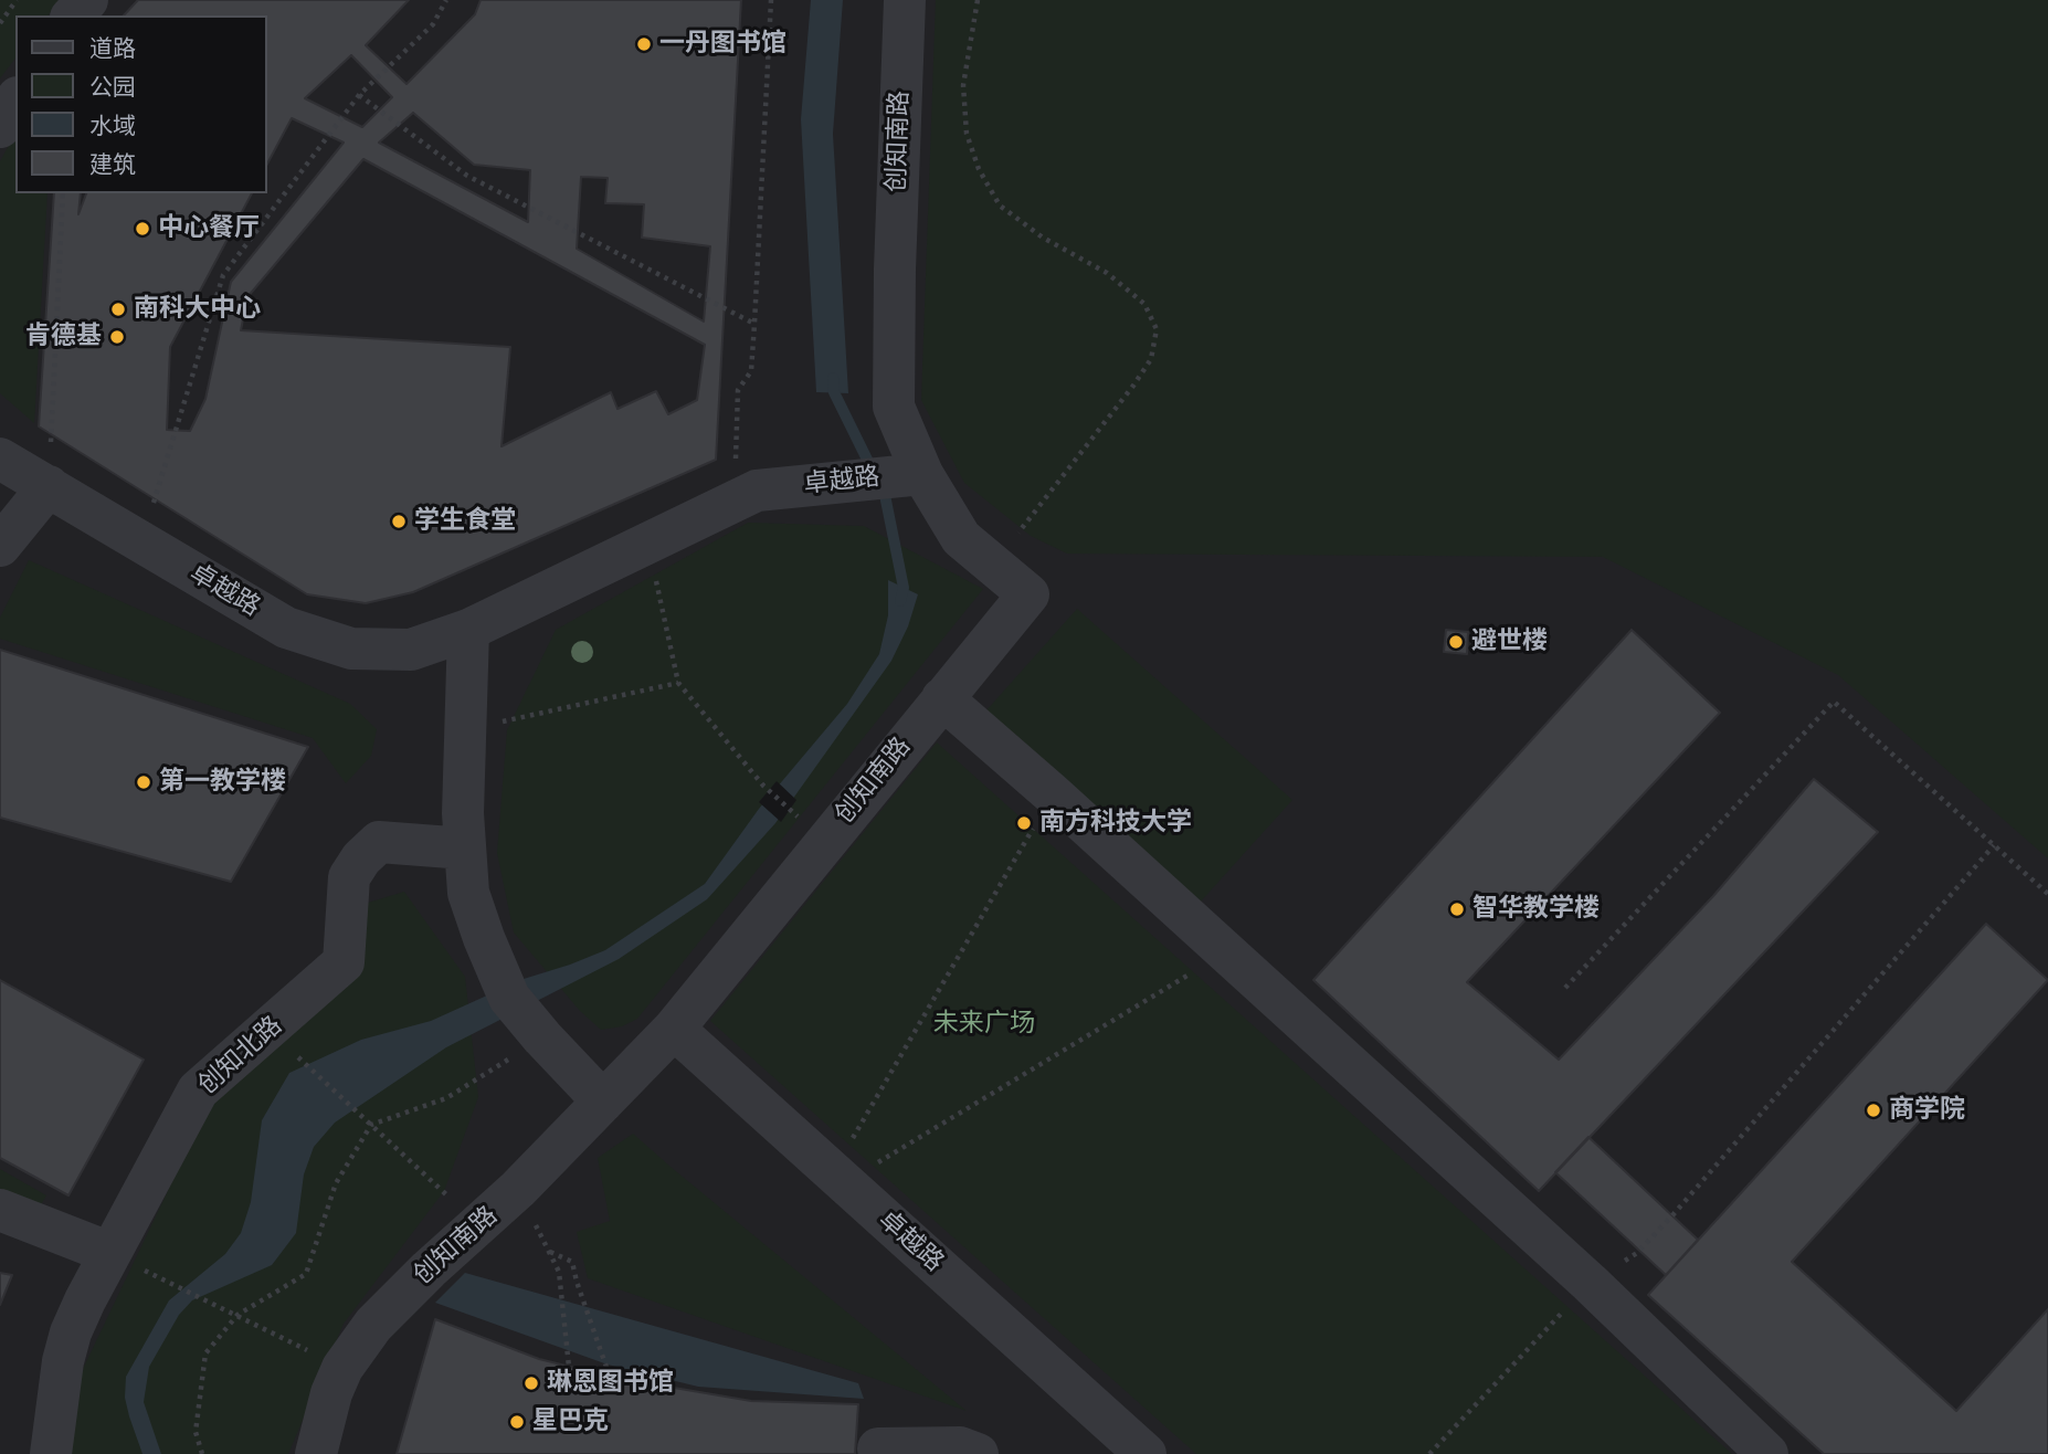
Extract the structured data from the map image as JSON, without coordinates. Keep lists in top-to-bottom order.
{
  "streets": {
    "street": ["创知南路", "卓越路", "创知北路"]
  },
  "crossings": [
    ["创知南路", "卓越路"]
  ],
  "parks": ["未来广场"],
  "places": [
    "一丹图书馆",
    "中心餐厅",
    "南科大中心",
    "肯德基",
    "学生食堂",
    "避世楼",
    "第一教学楼",
    "南方科技大学",
    "智华教学楼",
    "商学院",
    "琳恩图书馆",
    "星巴克"
  ],
  "legend": [
    "道路",
    "公园",
    "水域",
    "建筑"
  ]
}
